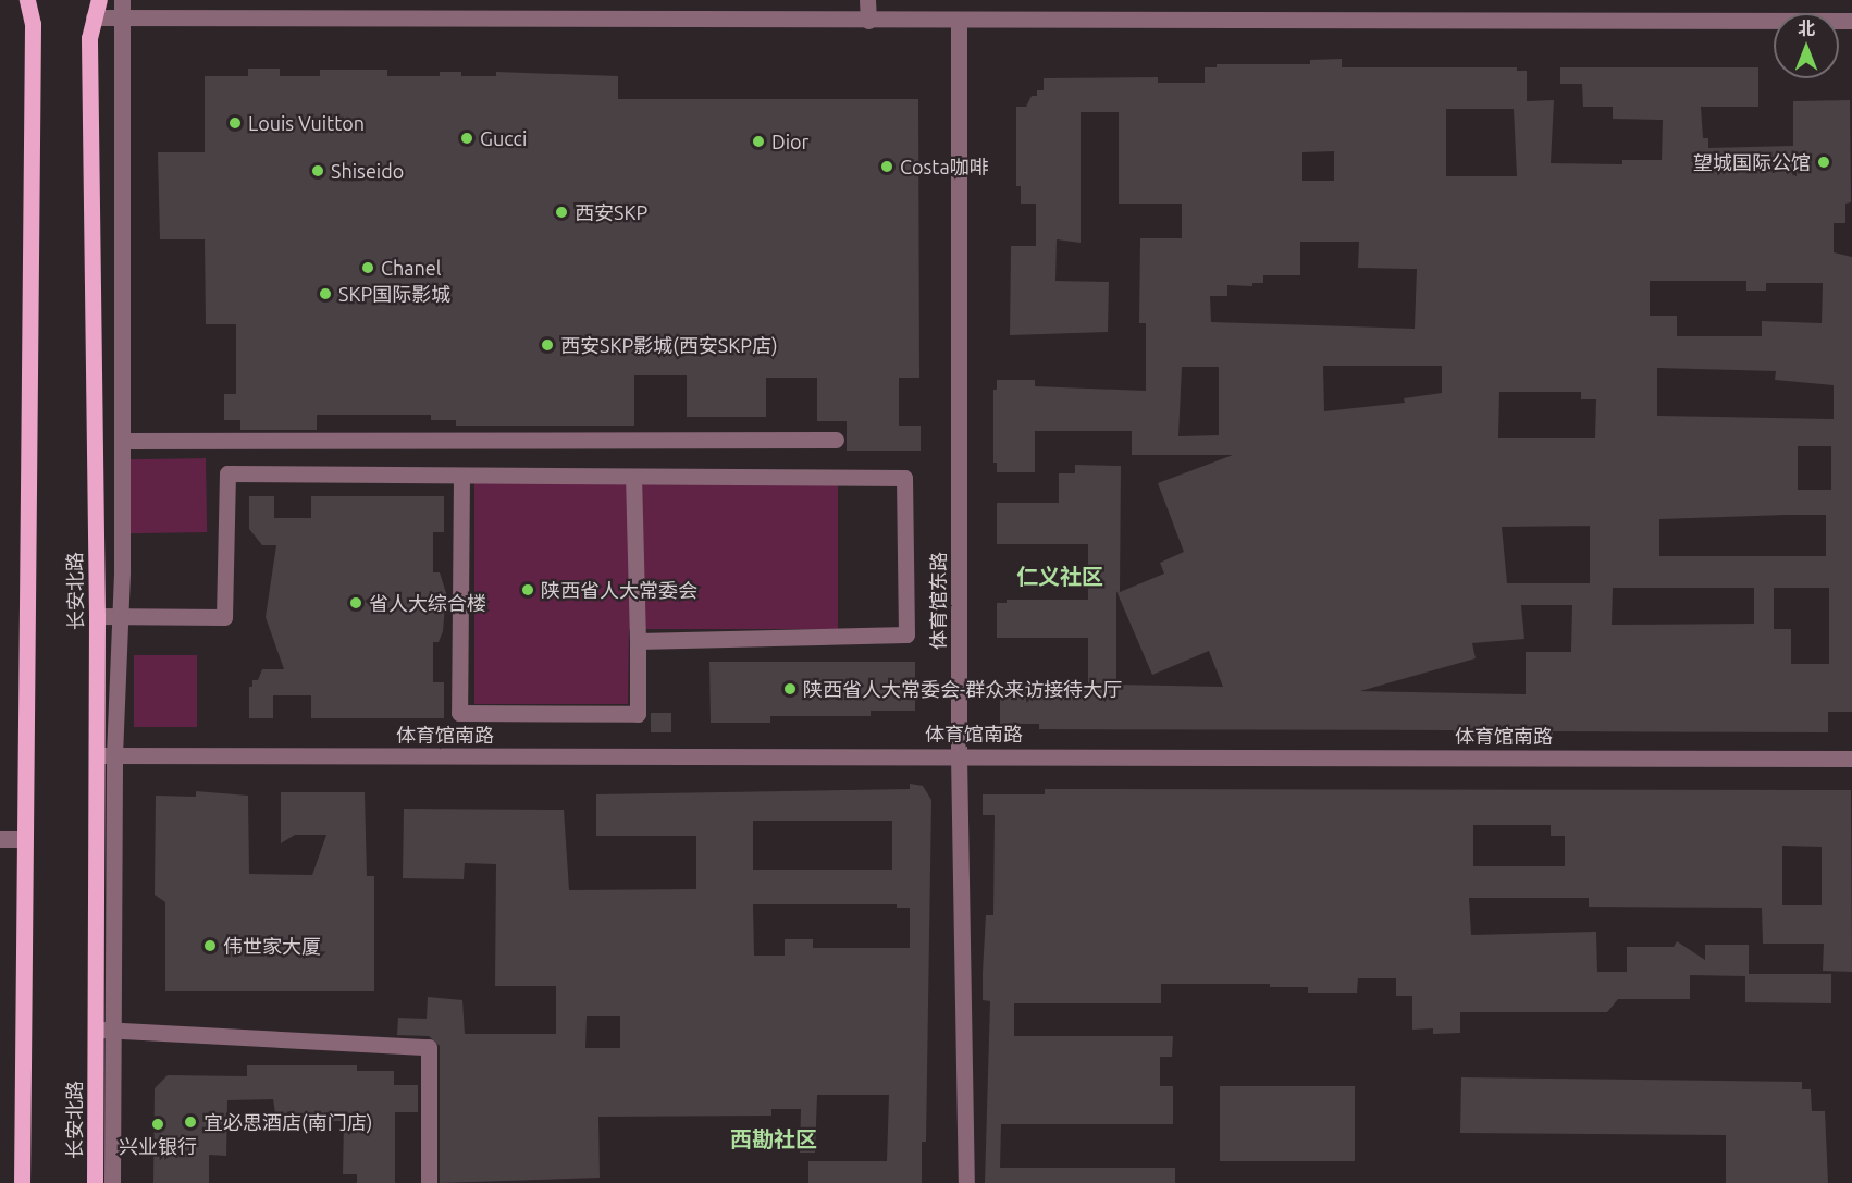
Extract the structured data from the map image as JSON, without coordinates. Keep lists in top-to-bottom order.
{
  "streets": {
    "main road": ["长安北路"],
    "street": ["体育馆东路", "体育馆南路"]
  },
  "crossings": [
    ["长安北路", "体育馆南路"],
    ["体育馆东路", "体育馆南路"]
  ],
  "districts": ["仁义社区", "西勘社区"],
  "places": [
    "Louis Vuitton",
    "Gucci",
    "Dior",
    "望城国际公馆",
    "Costa咖啡",
    "Shiseido",
    "西安SKP",
    "Chanel",
    "SKP国际影城",
    "西安SKP影城(西安SKP店)",
    "陕西省人大常委会",
    "省人大综合楼",
    "陕西省人大常委会-群众来访接待大厅",
    "伟世家大厦",
    "宜必思酒店(南门店)",
    "兴业银行"
  ],
  "north": "top"
}
